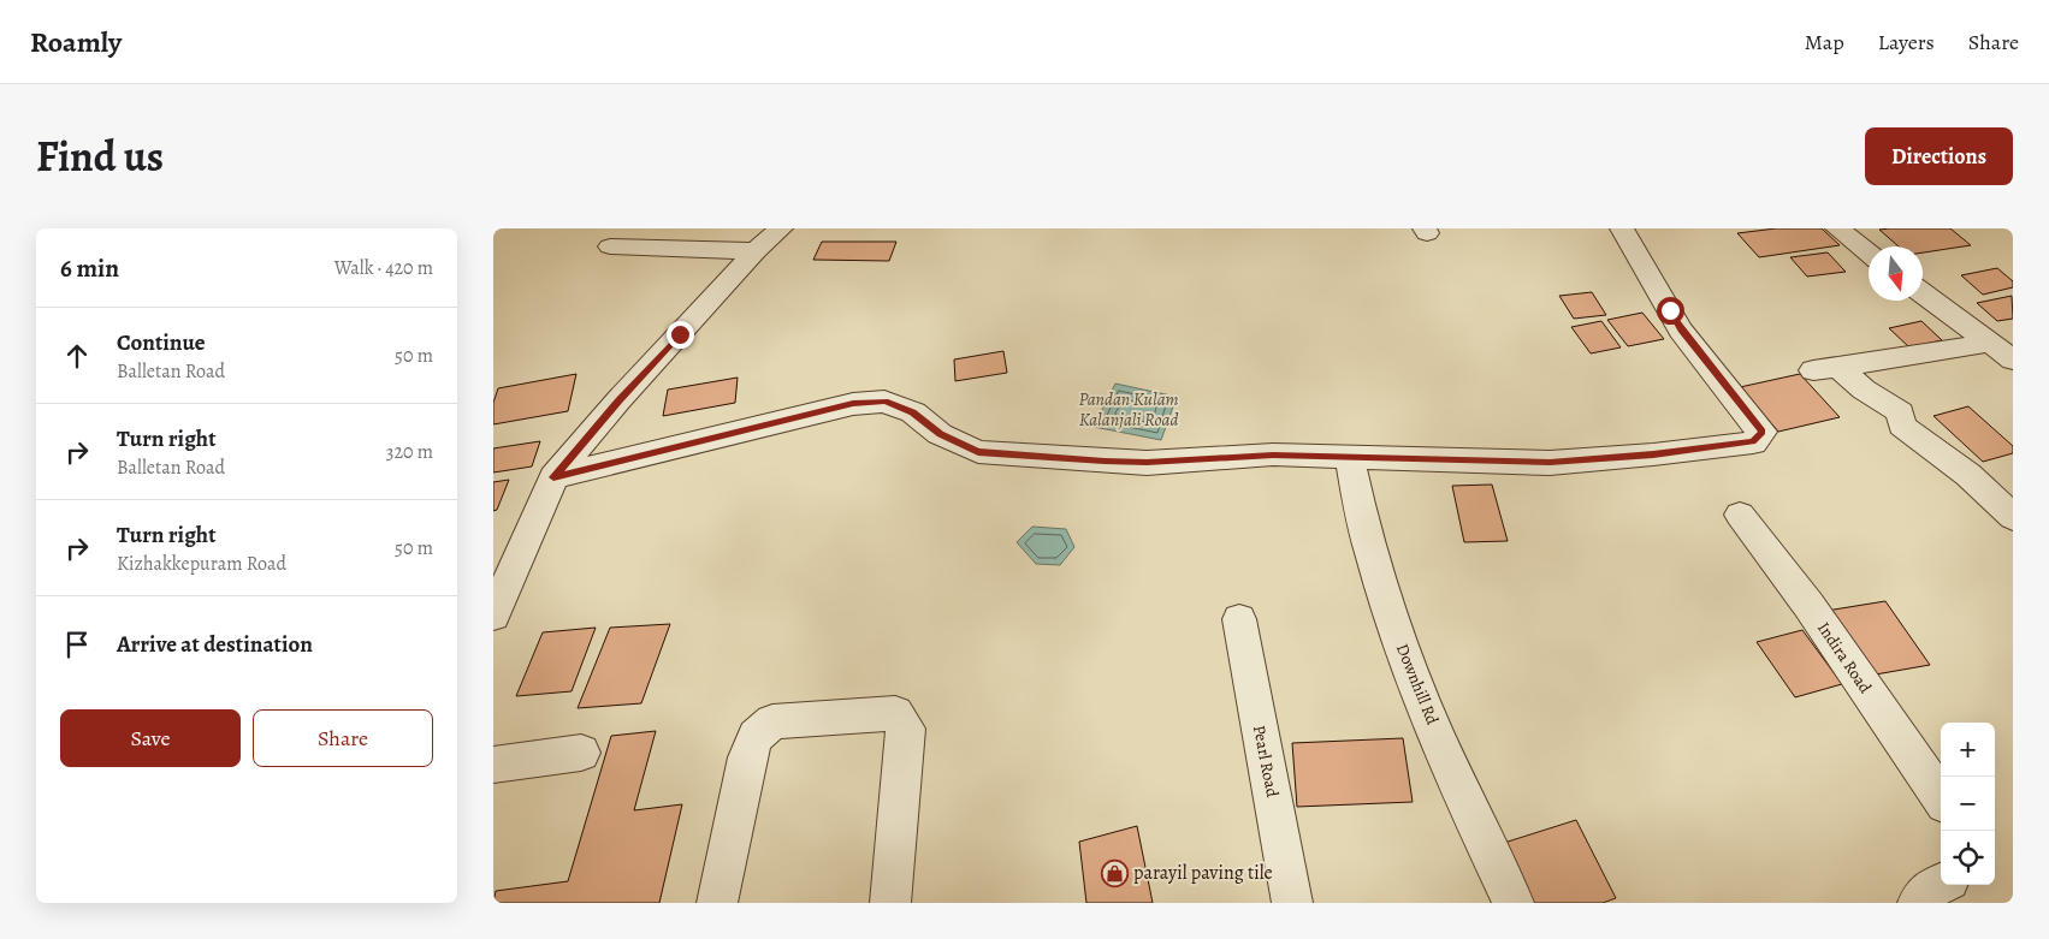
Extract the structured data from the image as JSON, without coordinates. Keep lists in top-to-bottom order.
{
  "streets": {
    "street": ["Indira Road", "Downhill Rd", "Pearl Road"]
  },
  "water": ["Pandan Kulam Kalanjali Road"],
  "places": {
    "shop": ["parayil paving tile"]
  },
  "north": "bottom",
  "page": {
    "header": "Roamly",
    "nav": ["Map", "Layers", "Share"],
    "title": "Find us",
    "buttons": [
      "Directions",
      ["Save", "Share"]
    ],
    "heading": ["6 min", "Walk · 420 m"],
    "list": [
      ["Continue", "Balletan Road", "50 m"],
      ["Turn right", "Balletan Road", "320 m"],
      ["Turn right", "Kizhakkepuram Road", "50 m"],
      "Arrive at destination"
    ],
    "map_buttons": ["+", "−"]
  }
}
